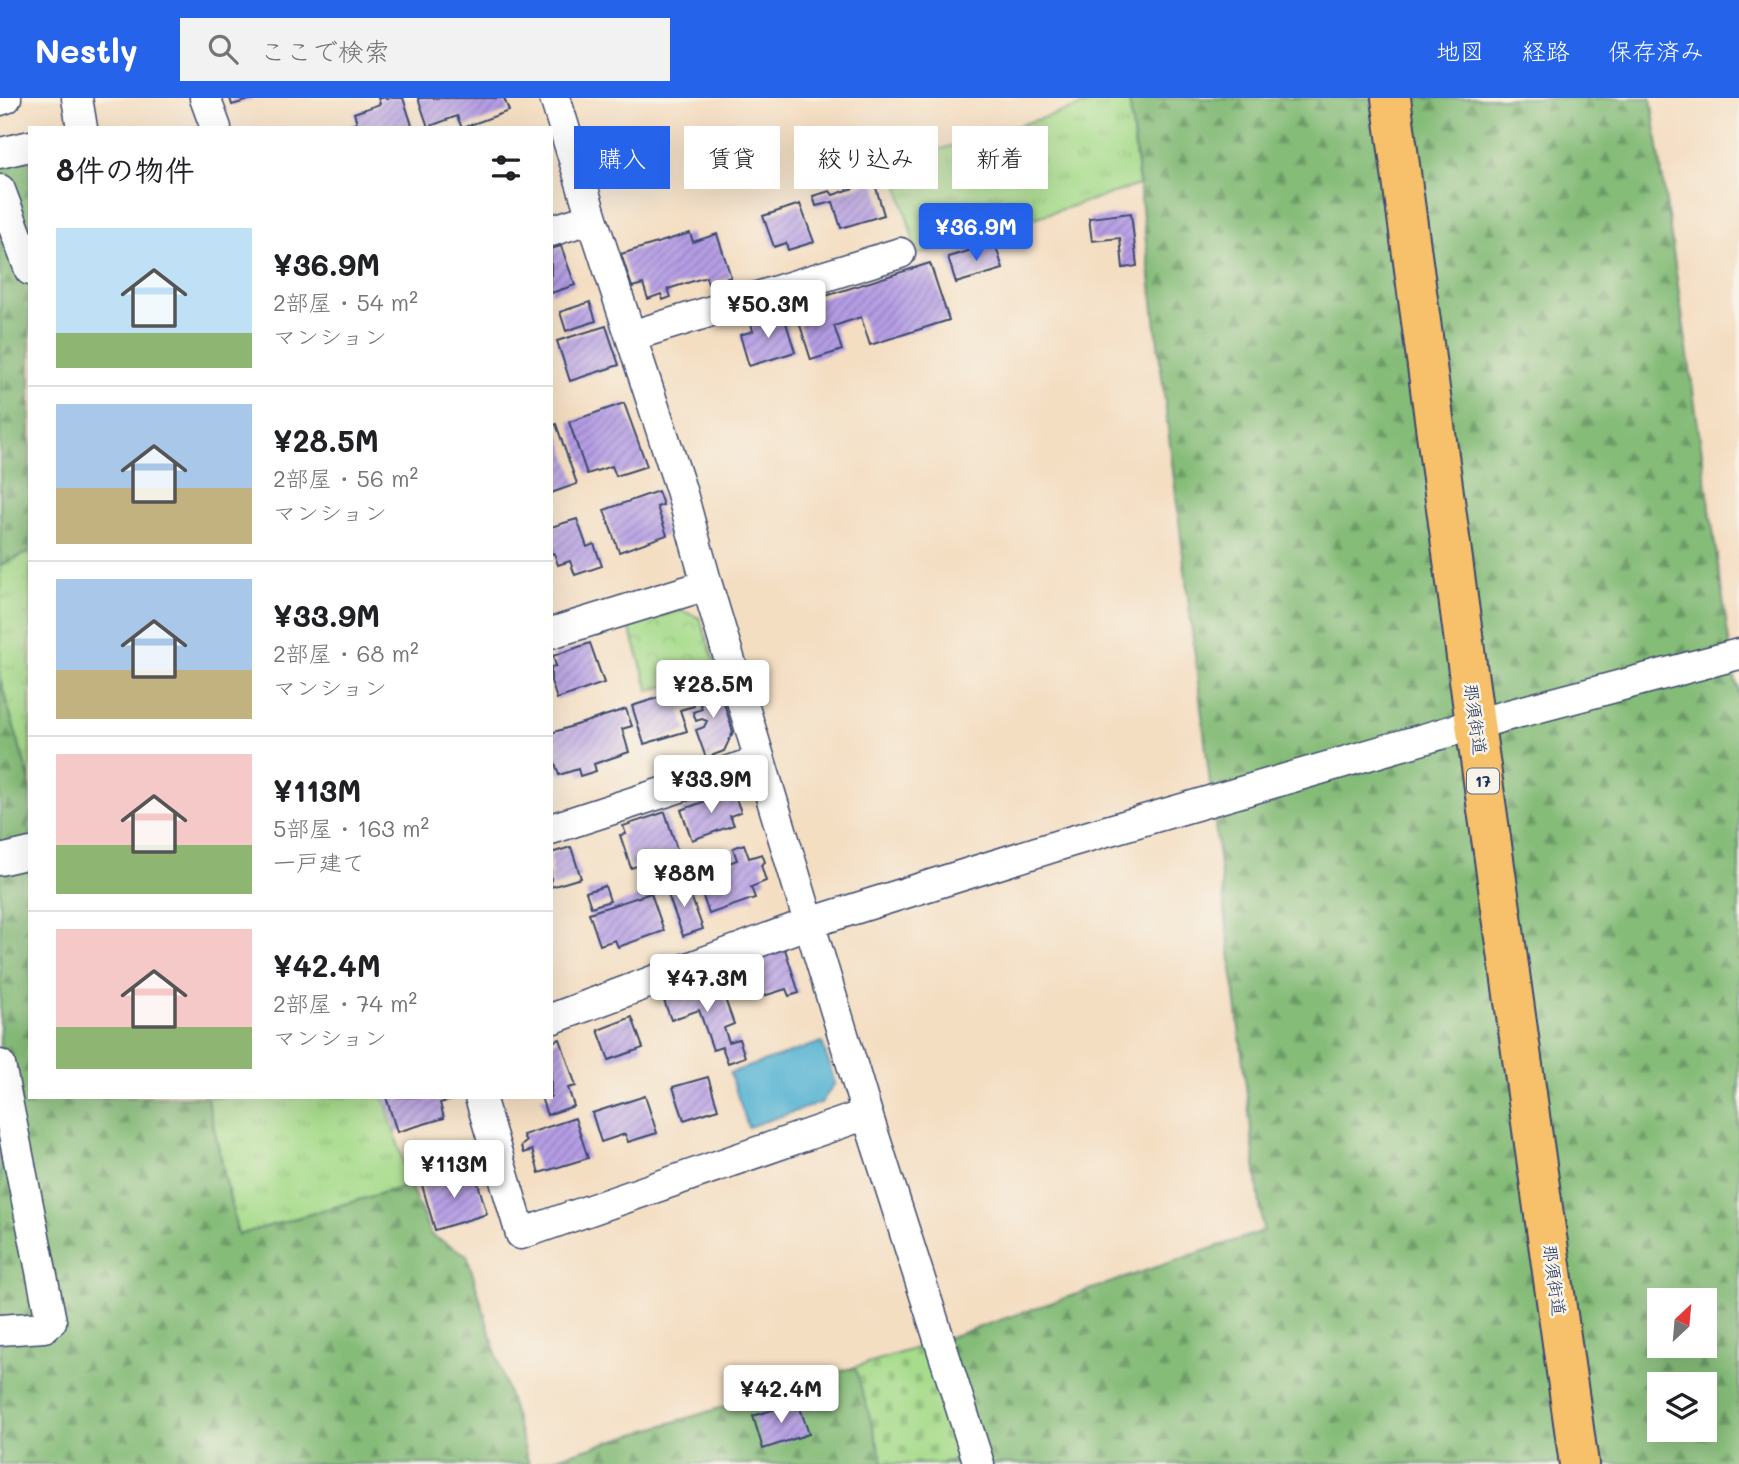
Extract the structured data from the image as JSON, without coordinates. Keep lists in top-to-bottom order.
{
  "streets": {
    "main road": ["那須街道", "17"]
  },
  "north": "top right",
  "page": {
    "header": "Nestly",
    "search": "ここで検索",
    "nav": ["地図", "経路", "保存済み"],
    "chip": [
      "購入",
      "賃貸",
      "絞り込み",
      "新着"
    ],
    "heading": "8件の物件",
    "price": [
      "¥36.9M",
      "¥50.3M",
      "¥28.5M",
      "¥33.9M",
      "¥88M",
      "¥47.3M",
      "¥113M",
      "¥42.4M"
    ],
    "list": [
      {
        "name": "¥36.9M",
        "note": "2部屋 · 54 m² · マンション"
      },
      {
        "name": "¥28.5M",
        "note": "2部屋 · 56 m² · マンション"
      },
      {
        "name": "¥33.9M",
        "note": "2部屋 · 68 m² · マンション"
      },
      {
        "name": "¥113M",
        "note": "5部屋 · 163 m² · 一戸建て"
      },
      {
        "name": "¥42.4M",
        "note": "2部屋 · 74 m² · マンション"
      }
    ]
  }
}
